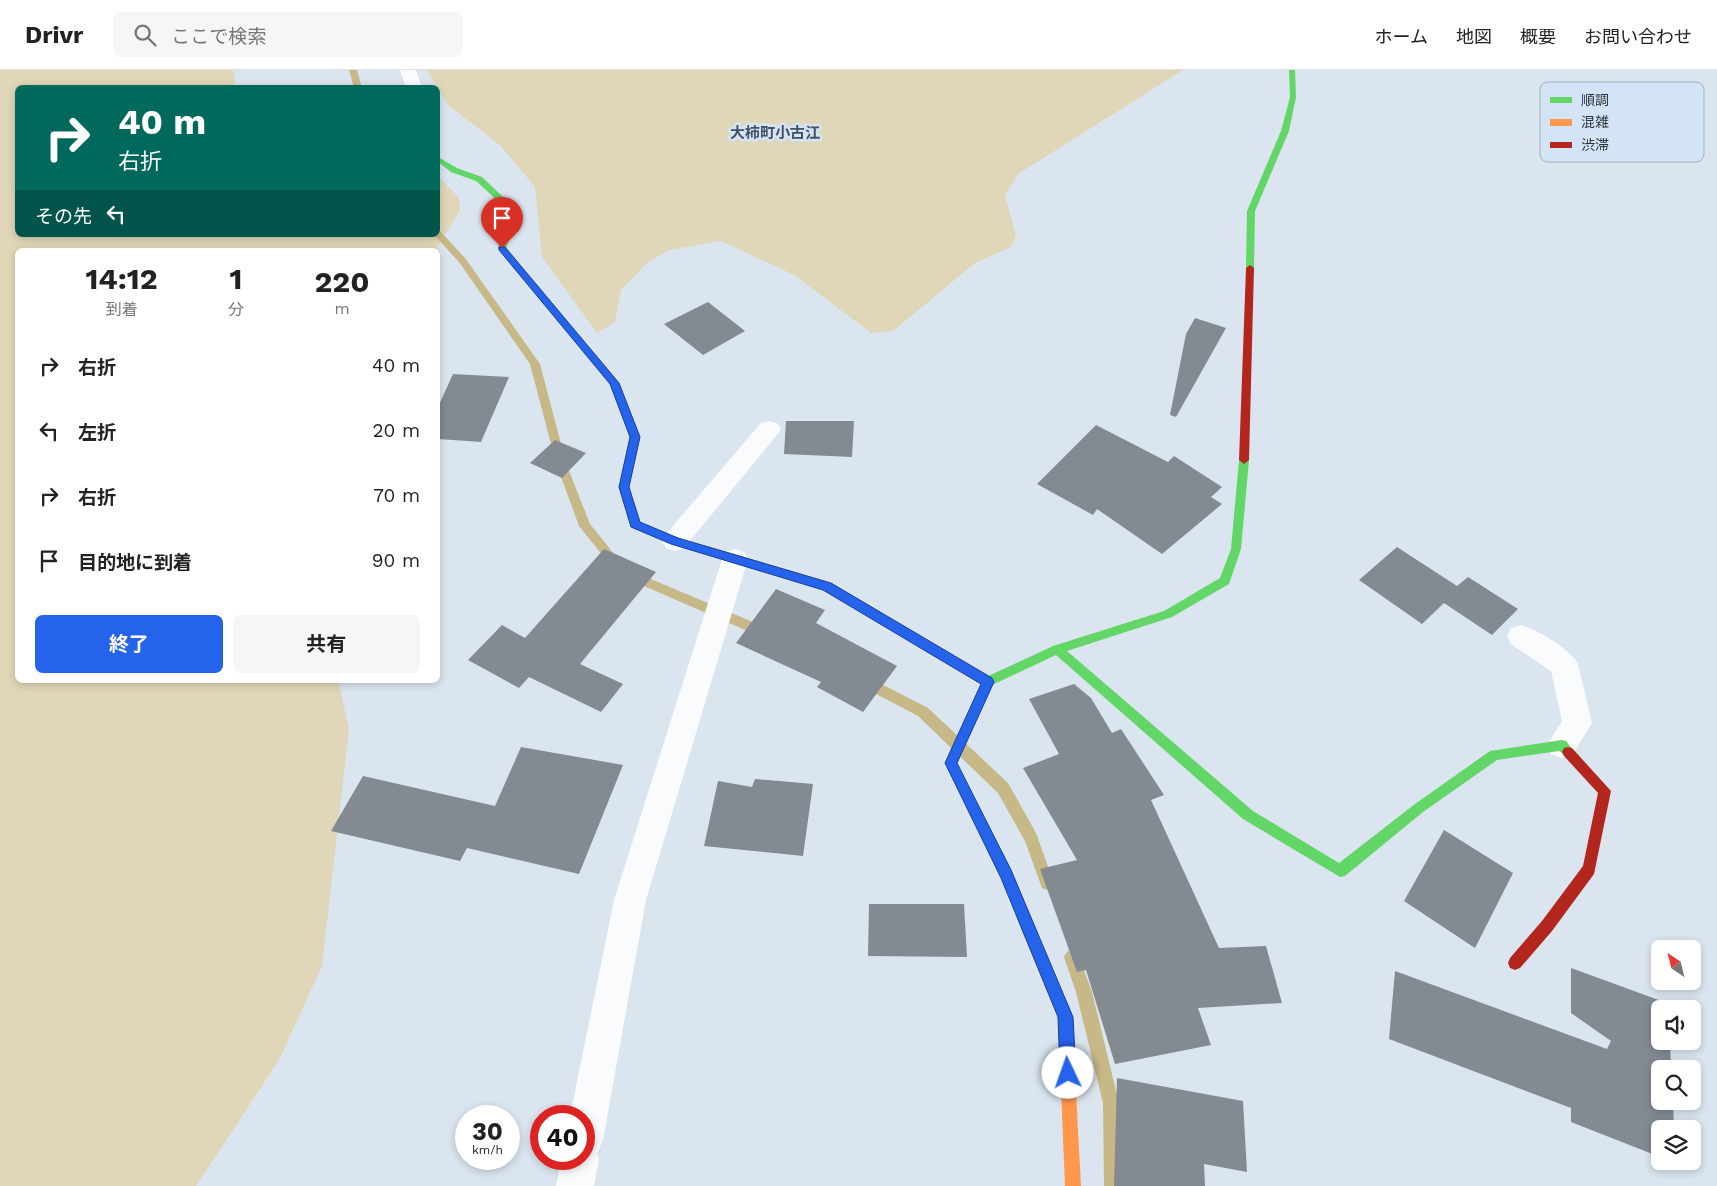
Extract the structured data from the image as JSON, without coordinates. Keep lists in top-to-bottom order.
{
  "districts": ["大柿町小古江"],
  "legend": ["順調", "混雑", "渋滞"],
  "north": "top left",
  "page": {
    "header": "Drivr",
    "search": "ここで検索",
    "nav": [
      "ホーム",
      "地図",
      "概要",
      "お問い合わせ"
    ],
    "turn": ["40 m", "右折"],
    "then": "その先",
    "eta": [
      "14:12",
      "到着",
      "1",
      "分",
      "220",
      "m"
    ],
    "list": [
      {
        "name": "右折",
        "value": "40 m"
      },
      {
        "name": "左折",
        "value": "20 m"
      },
      {
        "name": "右折",
        "value": "70 m"
      },
      {
        "name": "目的地に到着",
        "value": "90 m"
      }
    ],
    "buttons": ["終了", "共有"],
    "speed": "30 km/h",
    "limit": "40"
  }
}
